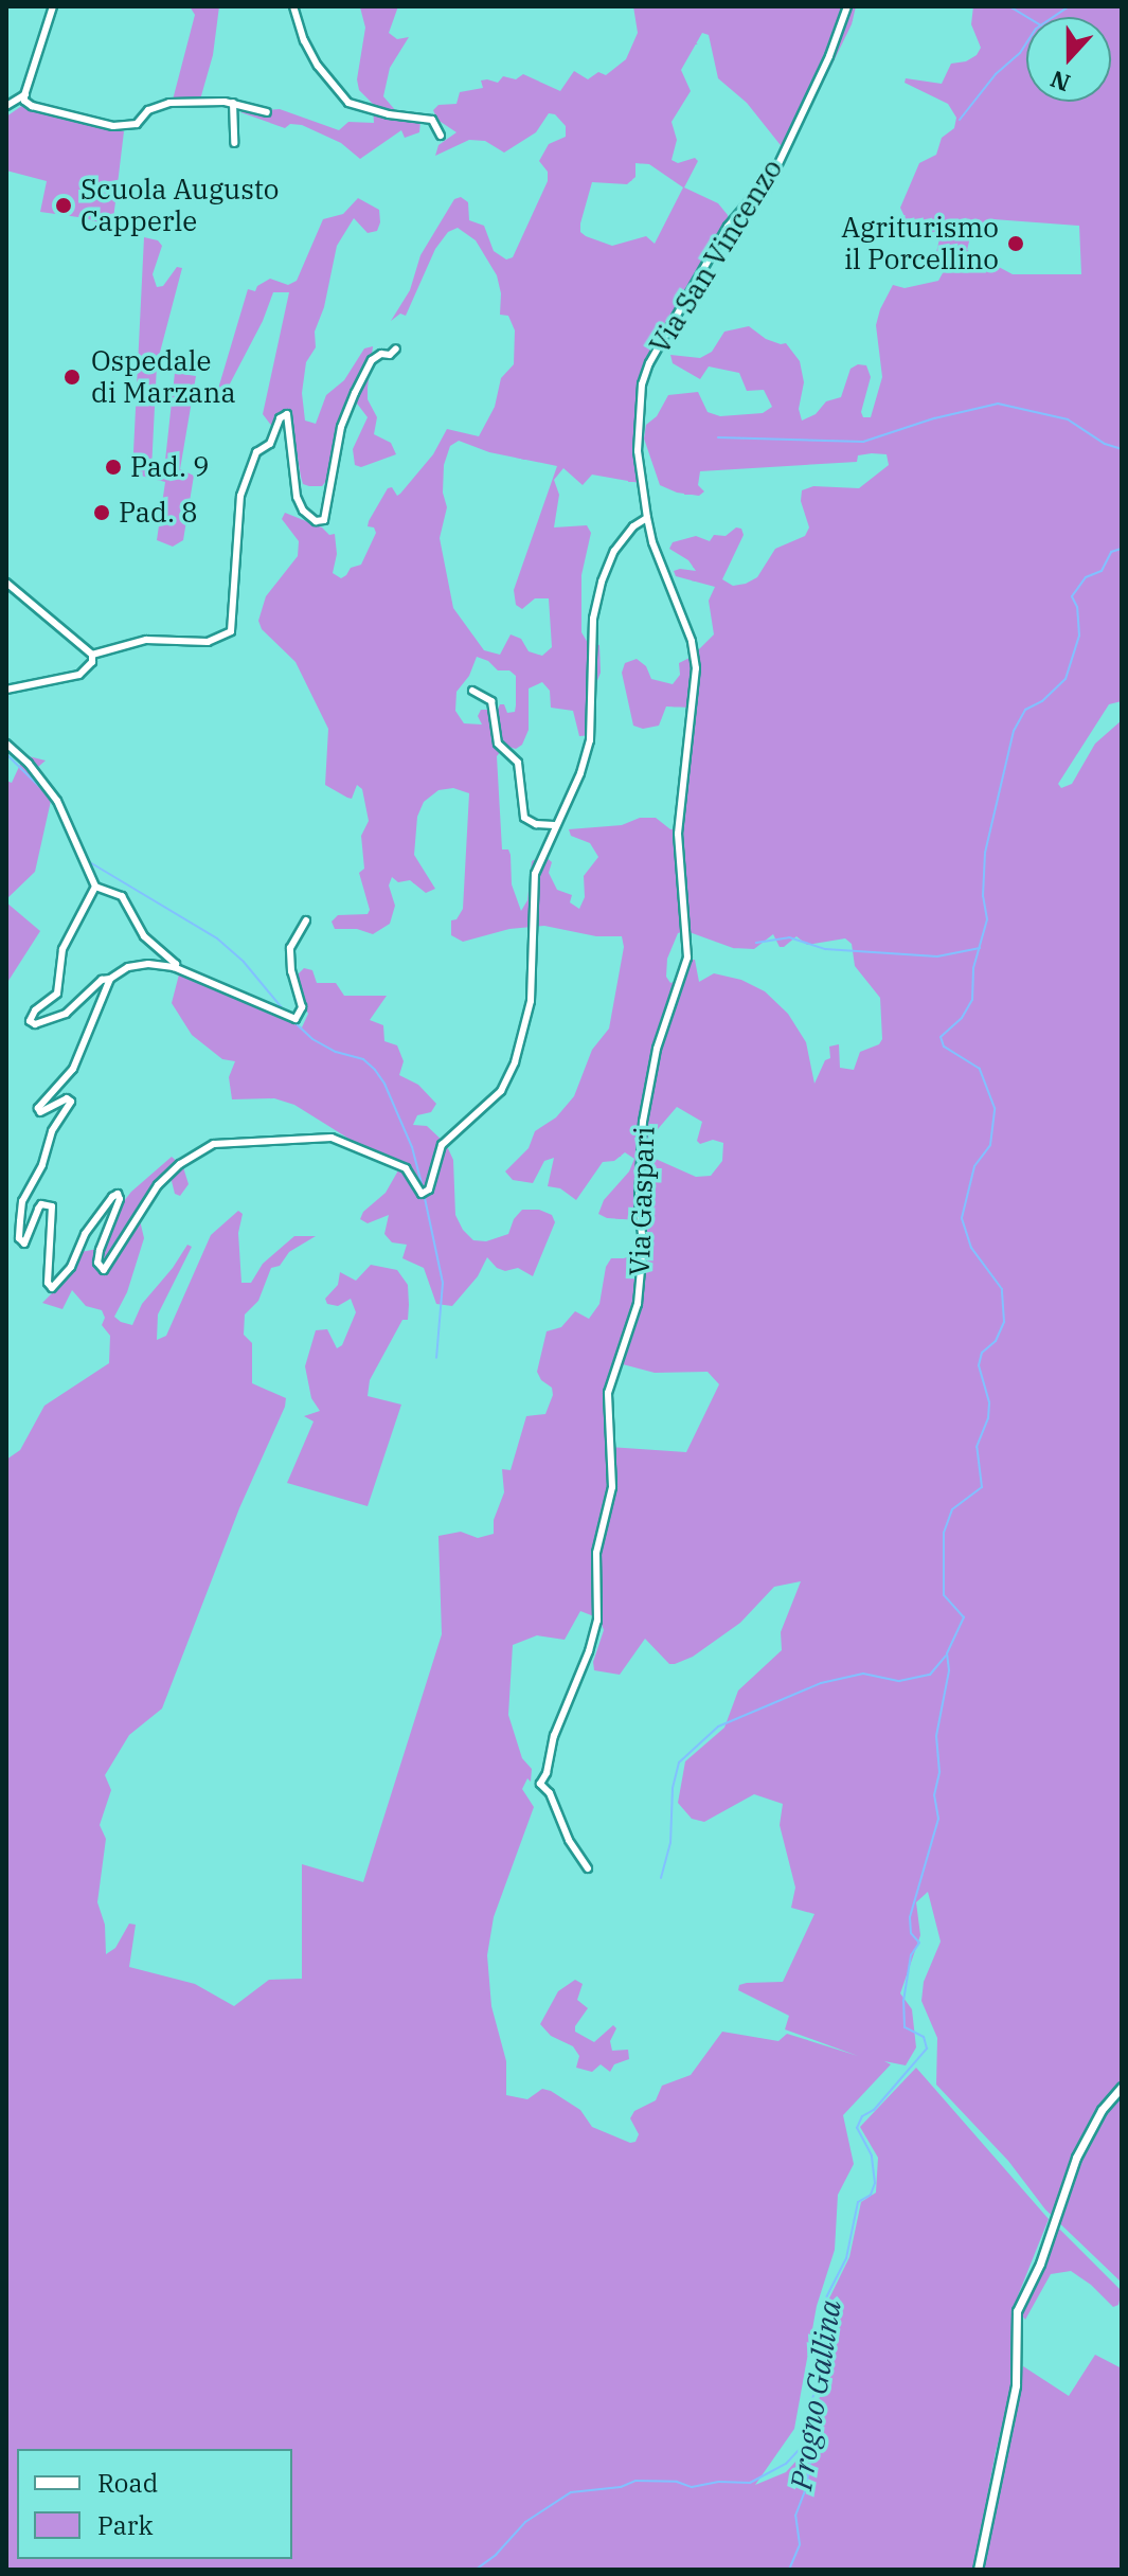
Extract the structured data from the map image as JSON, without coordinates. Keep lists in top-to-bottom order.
{
  "streets": {
    "street": ["Via San Vincenzo", "Via Gaspari"]
  },
  "crossings": [
    ["Via San Vincenzo", "Via Gaspari"]
  ],
  "water": ["Progno Gallina"],
  "places": [
    "Scuola Augusto Capperle",
    "Agriturismo il Porcellino",
    "Ospedale di Marzana",
    "Pad. 9",
    "Pad. 8"
  ],
  "legend": ["Road", "Park"],
  "north": "bottom"
}
